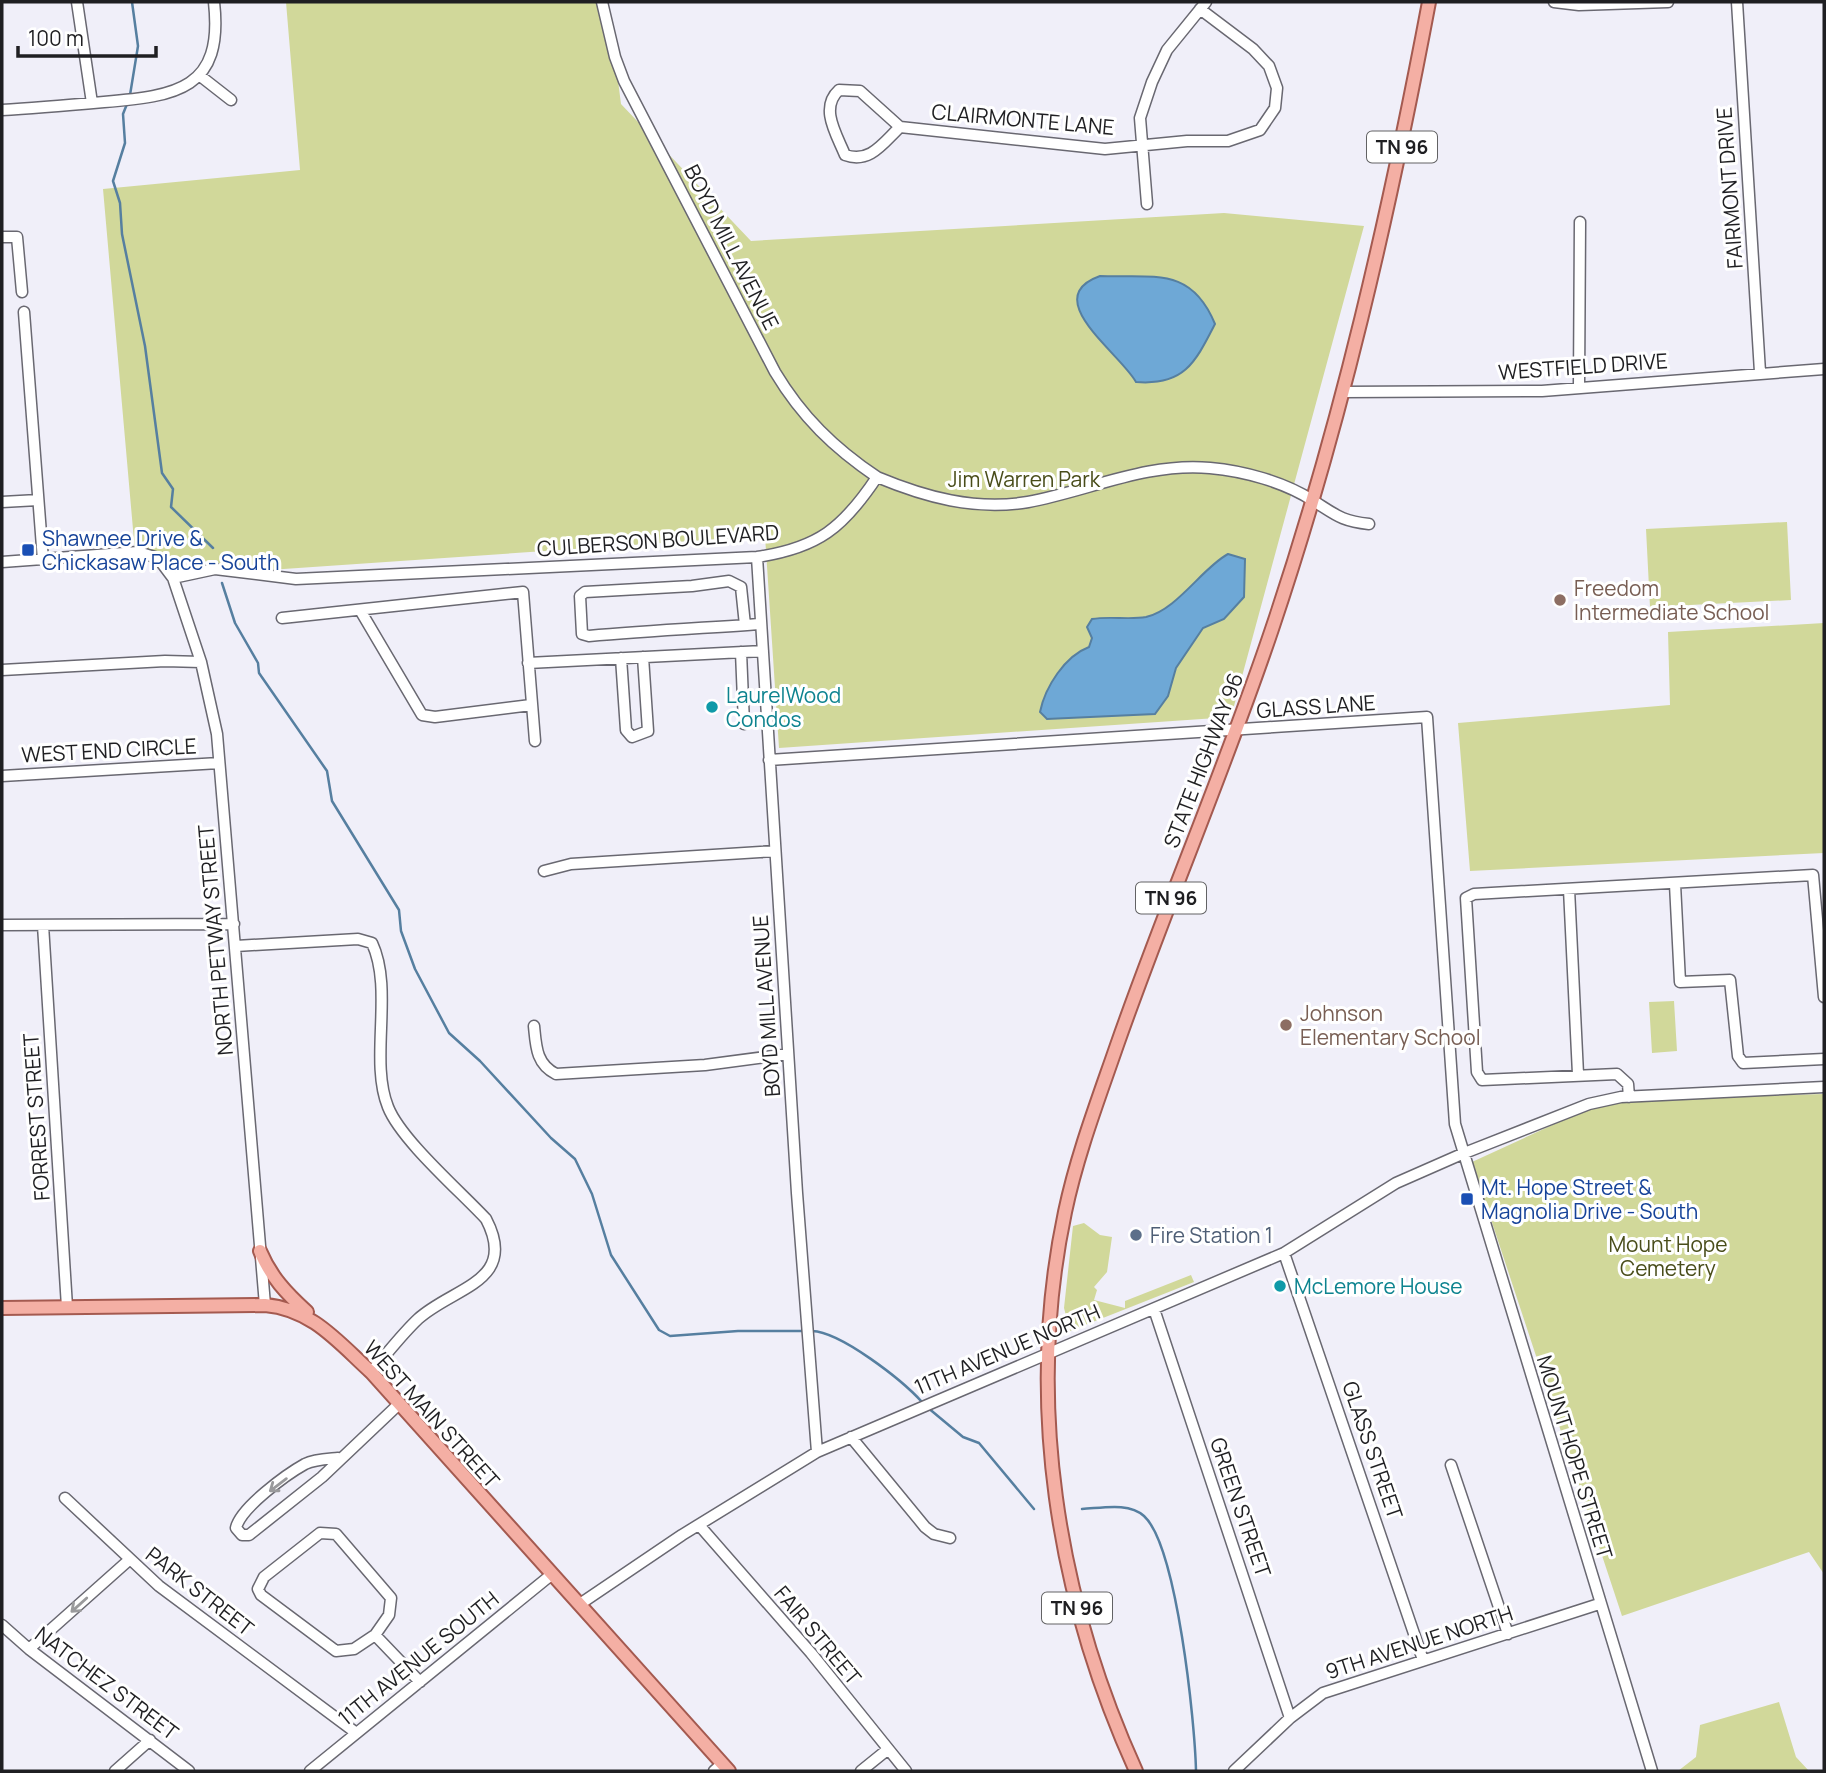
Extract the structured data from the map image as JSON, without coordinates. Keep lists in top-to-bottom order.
{
  "streets": {
    "main road": ["TN 96", "STATE HIGHWAY 96", "WEST MAIN STREET"],
    "street": [
      "CLAIRMONTE LANE",
      "FAIRMONT DRIVE",
      "BOYD MILL AVENUE",
      "WESTFIELD DRIVE",
      "CULBERSON BOULEVARD",
      "GLASS LANE",
      "WEST END CIRCLE",
      "NORTH PETWAY STREET",
      "FORREST STREET",
      "11TH AVENUE NORTH",
      "GLASS STREET",
      "MOUNT HOPE STREET",
      "GREEN STREET",
      "PARK STREET",
      "FAIR STREET",
      "9TH AVENUE NORTH",
      "11TH AVENUE SOUTH",
      "NATCHEZ STREET"
    ]
  },
  "crossings": [
    ["FAIRMONT DRIVE", "WESTFIELD DRIVE"],
    ["BOYD MILL AVENUE", "CULBERSON BOULEVARD"],
    ["BOYD MILL AVENUE", "GLASS LANE"],
    ["BOYD MILL AVENUE", "11TH AVENUE NORTH"],
    ["WESTFIELD DRIVE", "STATE HIGHWAY 96"],
    ["CULBERSON BOULEVARD", "NORTH PETWAY STREET"],
    ["GLASS LANE", "STATE HIGHWAY 96"],
    ["GLASS LANE", "11TH AVENUE NORTH"],
    ["GLASS LANE", "MOUNT HOPE STREET"],
    ["WEST END CIRCLE", "NORTH PETWAY STREET"],
    ["STATE HIGHWAY 96", "11TH AVENUE NORTH"],
    ["NORTH PETWAY STREET", "WEST MAIN STREET"],
    ["FORREST STREET", "WEST MAIN STREET"],
    ["11TH AVENUE NORTH", "WEST MAIN STREET"],
    ["11TH AVENUE NORTH", "GLASS STREET"],
    ["11TH AVENUE NORTH", "MOUNT HOPE STREET"],
    ["11TH AVENUE NORTH", "GREEN STREET"],
    ["11TH AVENUE NORTH", "FAIR STREET"],
    ["WEST MAIN STREET", "11TH AVENUE SOUTH"],
    ["GLASS STREET", "9TH AVENUE NORTH"],
    ["MOUNT HOPE STREET", "9TH AVENUE NORTH"],
    ["GREEN STREET", "9TH AVENUE NORTH"],
    ["PARK STREET", "11TH AVENUE SOUTH"],
    ["PARK STREET", "NATCHEZ STREET"]
  ],
  "parks": ["Jim Warren Park", "Mount Hope Cemetery"],
  "places": {
    "transit": ["Shawnee Drive & Chickasaw Place - South", "Mt. Hope Street & Magnolia Drive - South"],
    "other": [
      "Freedom Intermediate School",
      "LaurelWood Condos",
      "Johnson Elementary School",
      "Fire Station 1",
      "McLemore House"
    ]
  },
  "scale_bar": "100 m"
}
